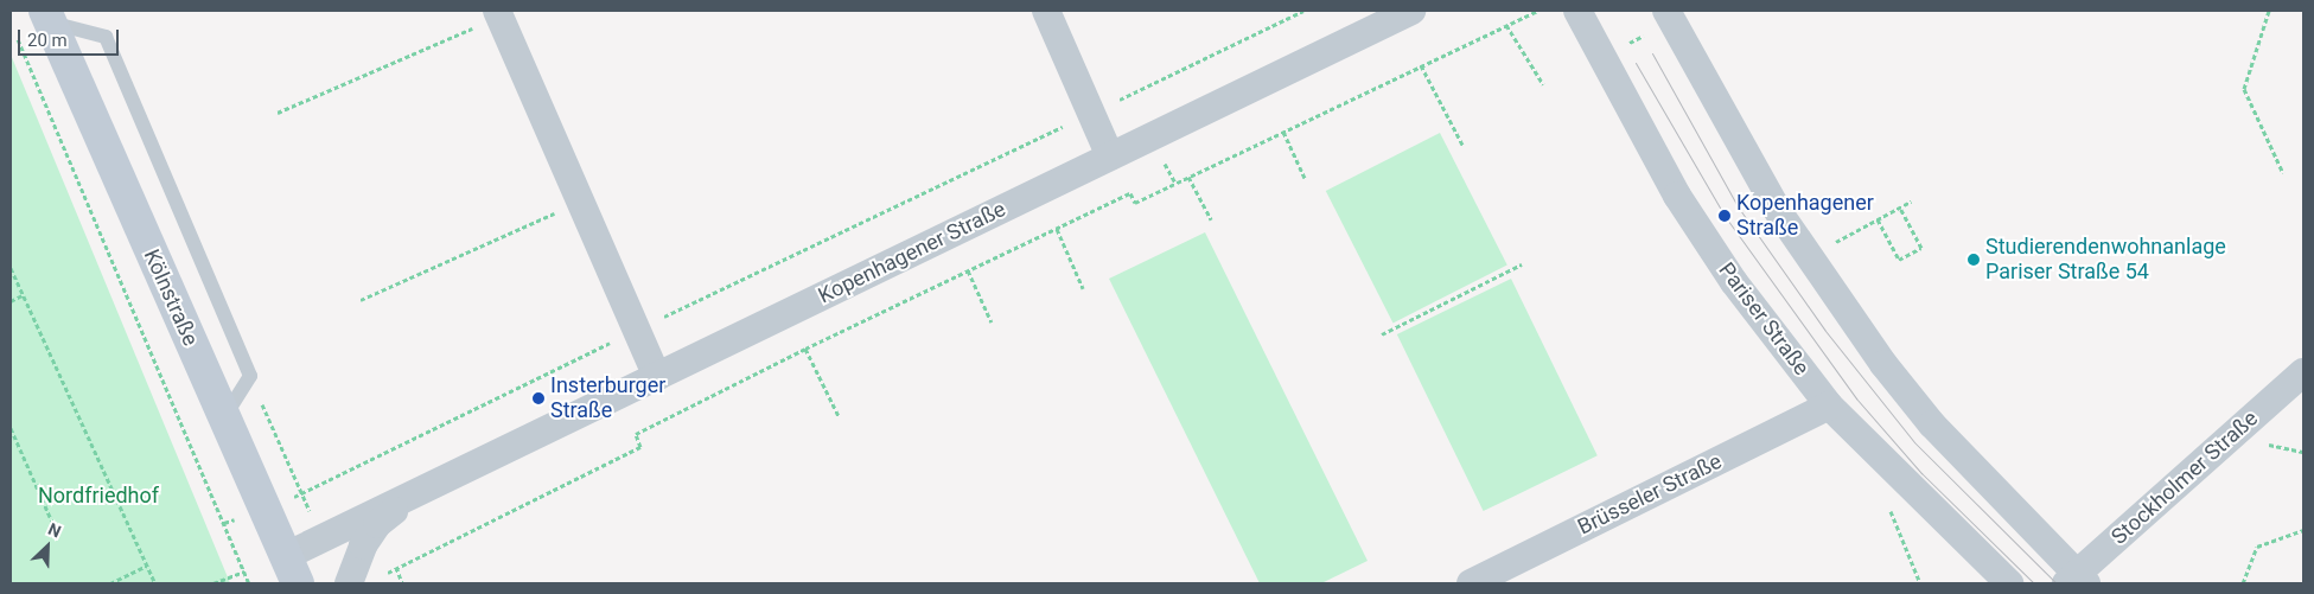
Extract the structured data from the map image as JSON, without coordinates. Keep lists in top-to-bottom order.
{
  "streets": {
    "main road": ["Kölnstraße"],
    "street": [
      "Kopenhagener Straße",
      "Pariser Straße",
      "Stockholmer Straße",
      "Brüsseler Straße"
    ]
  },
  "crossings": [
    ["Kopenhagener Straße", "Kölnstraße"],
    ["Pariser Straße", "Brüsseler Straße"]
  ],
  "parks": ["Nordfriedhof"],
  "places": ["Kopenhagener Straße", "Studierendenwohnanlage Pariser Straße 54", "Insterburger Straße"],
  "scale_bar": "20 m",
  "north": "top right"
}
